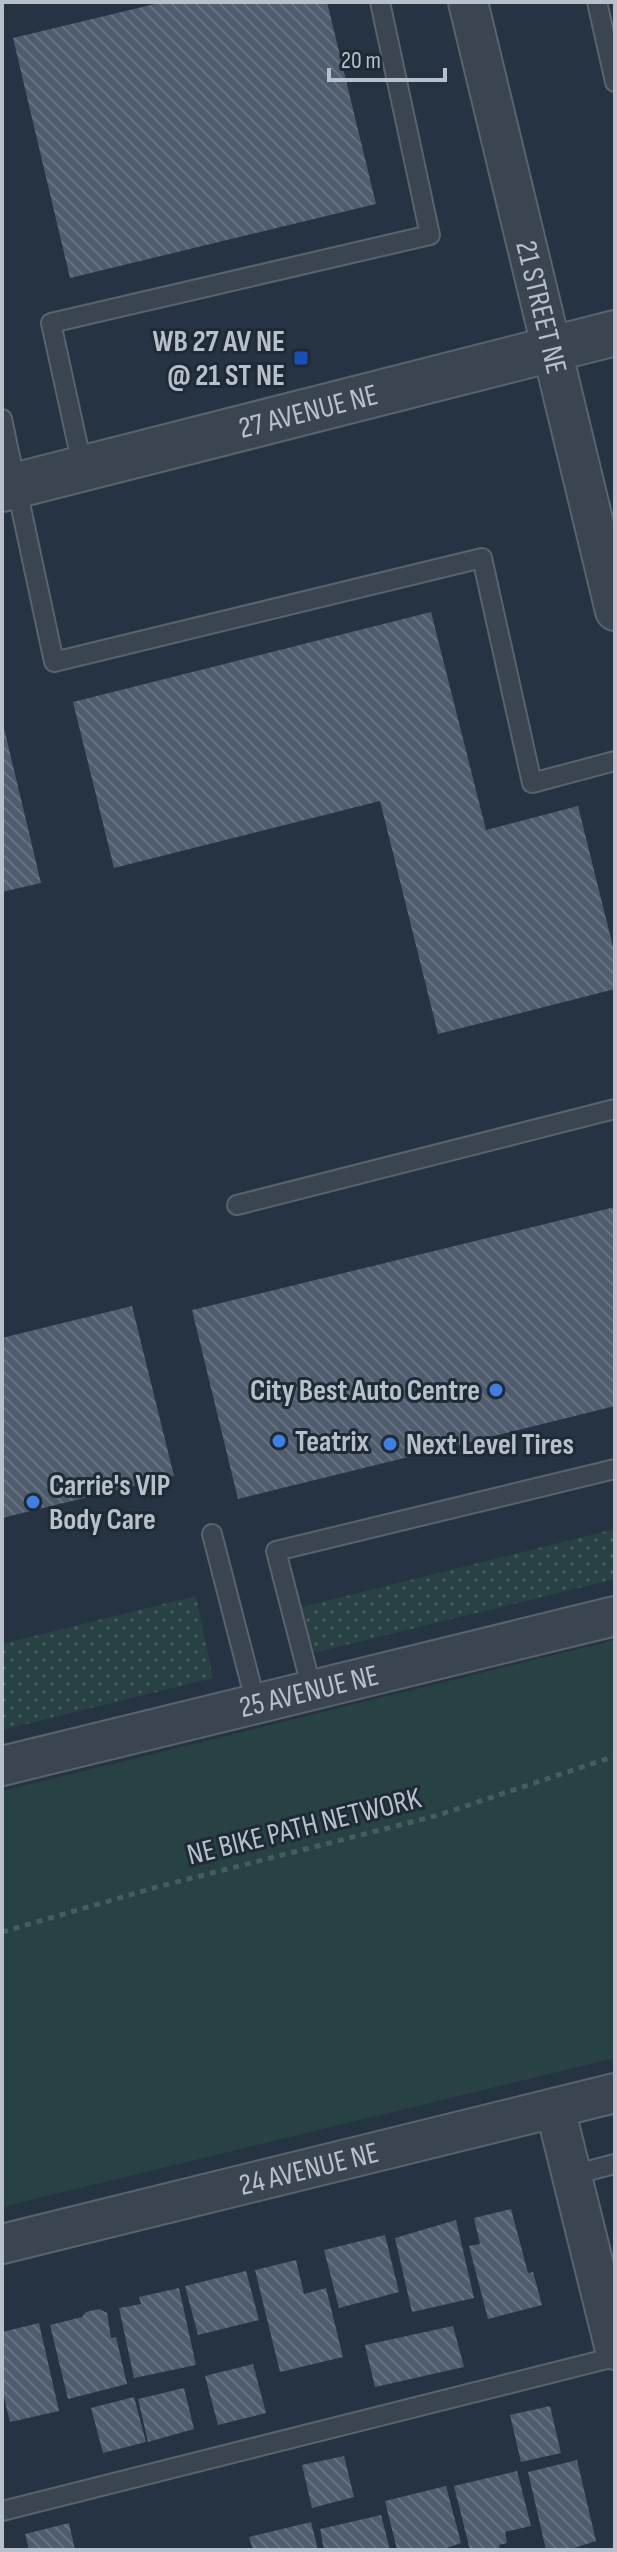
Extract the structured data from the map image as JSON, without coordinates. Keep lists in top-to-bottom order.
{
  "streets": {
    "street": [
      "21 STREET NE",
      "27 AVENUE NE",
      "25 AVENUE NE",
      "24 AVENUE NE"
    ],
    "path": ["NE BIKE PATH NETWORK"]
  },
  "crossings": [
    ["21 STREET NE", "27 AVENUE NE"]
  ],
  "places": {
    "transit": ["WB 27 AV NE @ 21 ST NE"],
    "other": [
      "City Best Auto Centre",
      "Teatrix",
      "Next Level Tires",
      "Carrie's VIP Body Care"
    ]
  },
  "scale_bar": "20 m"
}
